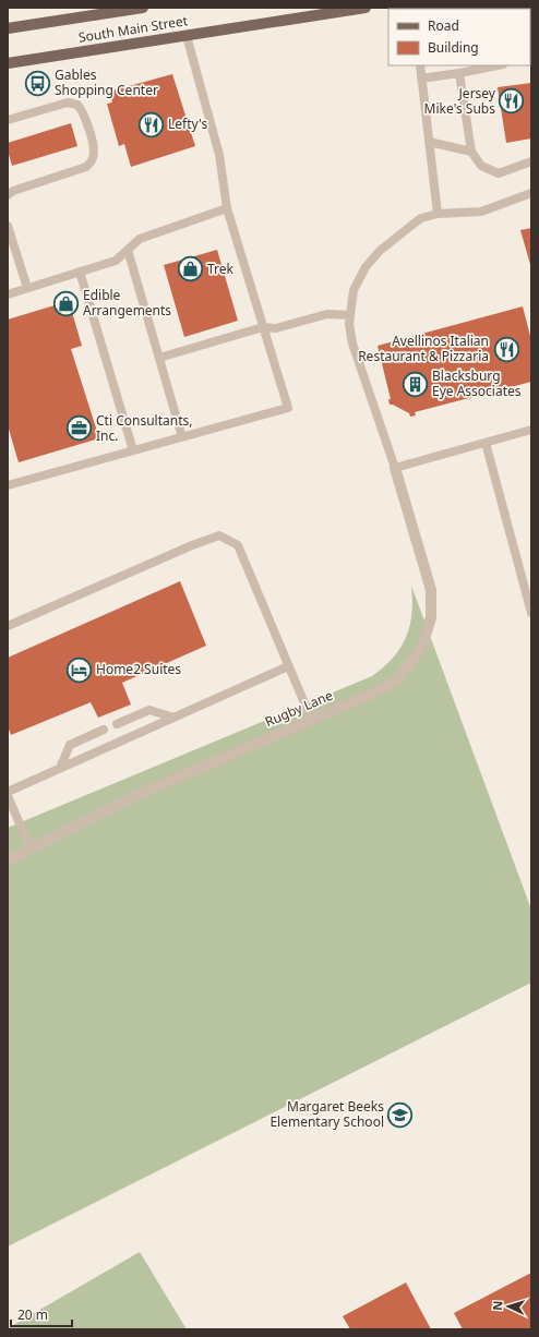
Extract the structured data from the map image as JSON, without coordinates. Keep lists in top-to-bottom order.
{
  "streets": {
    "main road": ["South Main Street"],
    "street": ["Rugby Lane"]
  },
  "places": {
    "bus stop": ["Gables Shopping Center"],
    "restaurant": ["Jersey Mike's Subs", "Lefty's", "Avellinos Italian Restaurant & Pizzaria"],
    "shop": ["Trek", "Edible Arrangements"],
    "building": ["Blacksburg Eye Associates"],
    "office": ["Cti Consultants, Inc."],
    "hotel": ["Home2 Suites"],
    "school or university": ["Margaret Beeks Elementary School"]
  },
  "legend": ["Road", "Building"],
  "scale_bar": "20 m",
  "north": "left"
}
